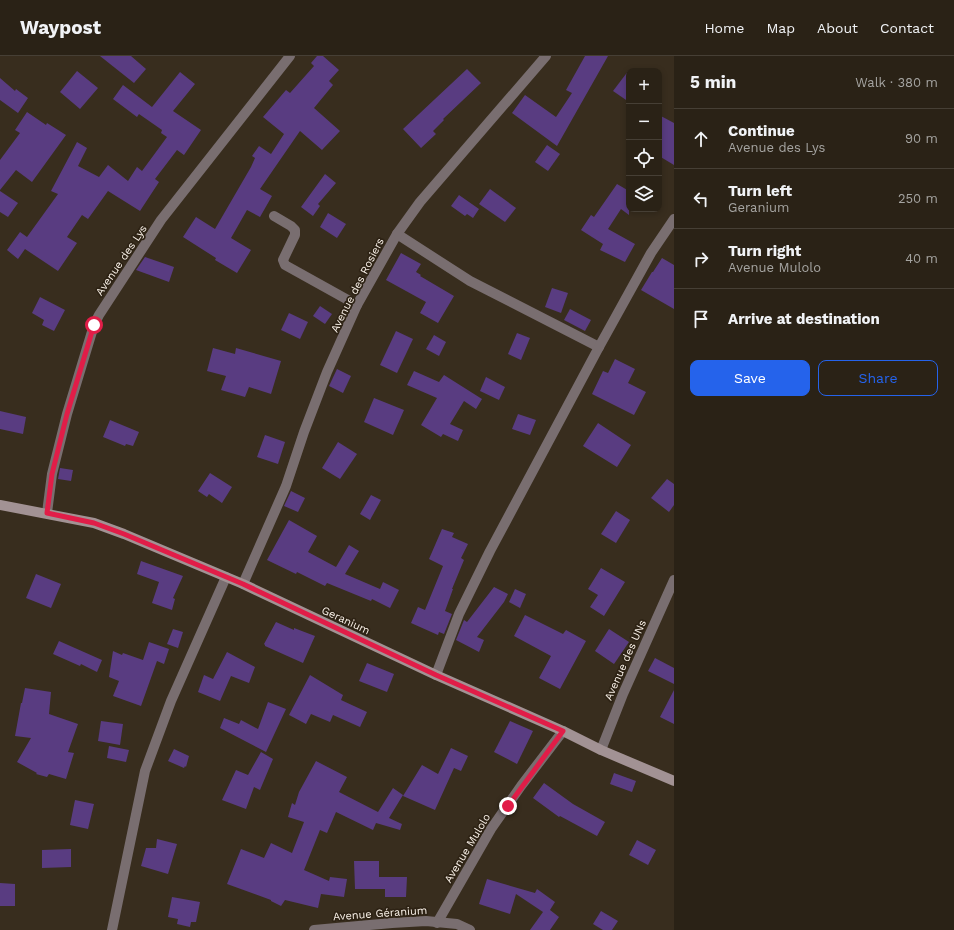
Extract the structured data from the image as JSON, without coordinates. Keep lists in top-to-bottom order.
{
  "streets": {
    "street": [
      "Avenue des Lys",
      "Avenue des Rosiers",
      "Geranium",
      "Avenue des UNs",
      "Avenue Mulolo",
      "Avenue Géranium"
    ]
  },
  "crossings": [
    ["Avenue des Lys", "Geranium"],
    ["Avenue des Rosiers", "Geranium"],
    ["Geranium", "Avenue des UNs"],
    ["Geranium", "Avenue Mulolo"],
    ["Avenue Mulolo", "Avenue Géranium"]
  ],
  "page": {
    "header": "Waypost",
    "nav": [
      "Home",
      "Map",
      "About",
      "Contact"
    ],
    "heading": ["5 min", "Walk · 380 m"],
    "map_buttons": ["+", "−"],
    "list": [
      ["Continue", "Avenue des Lys", "90 m"],
      ["Turn left", "Geranium", "250 m"],
      ["Turn right", "Avenue Mulolo", "40 m"],
      "Arrive at destination"
    ],
    "buttons": ["Save", "Share"]
  }
}
